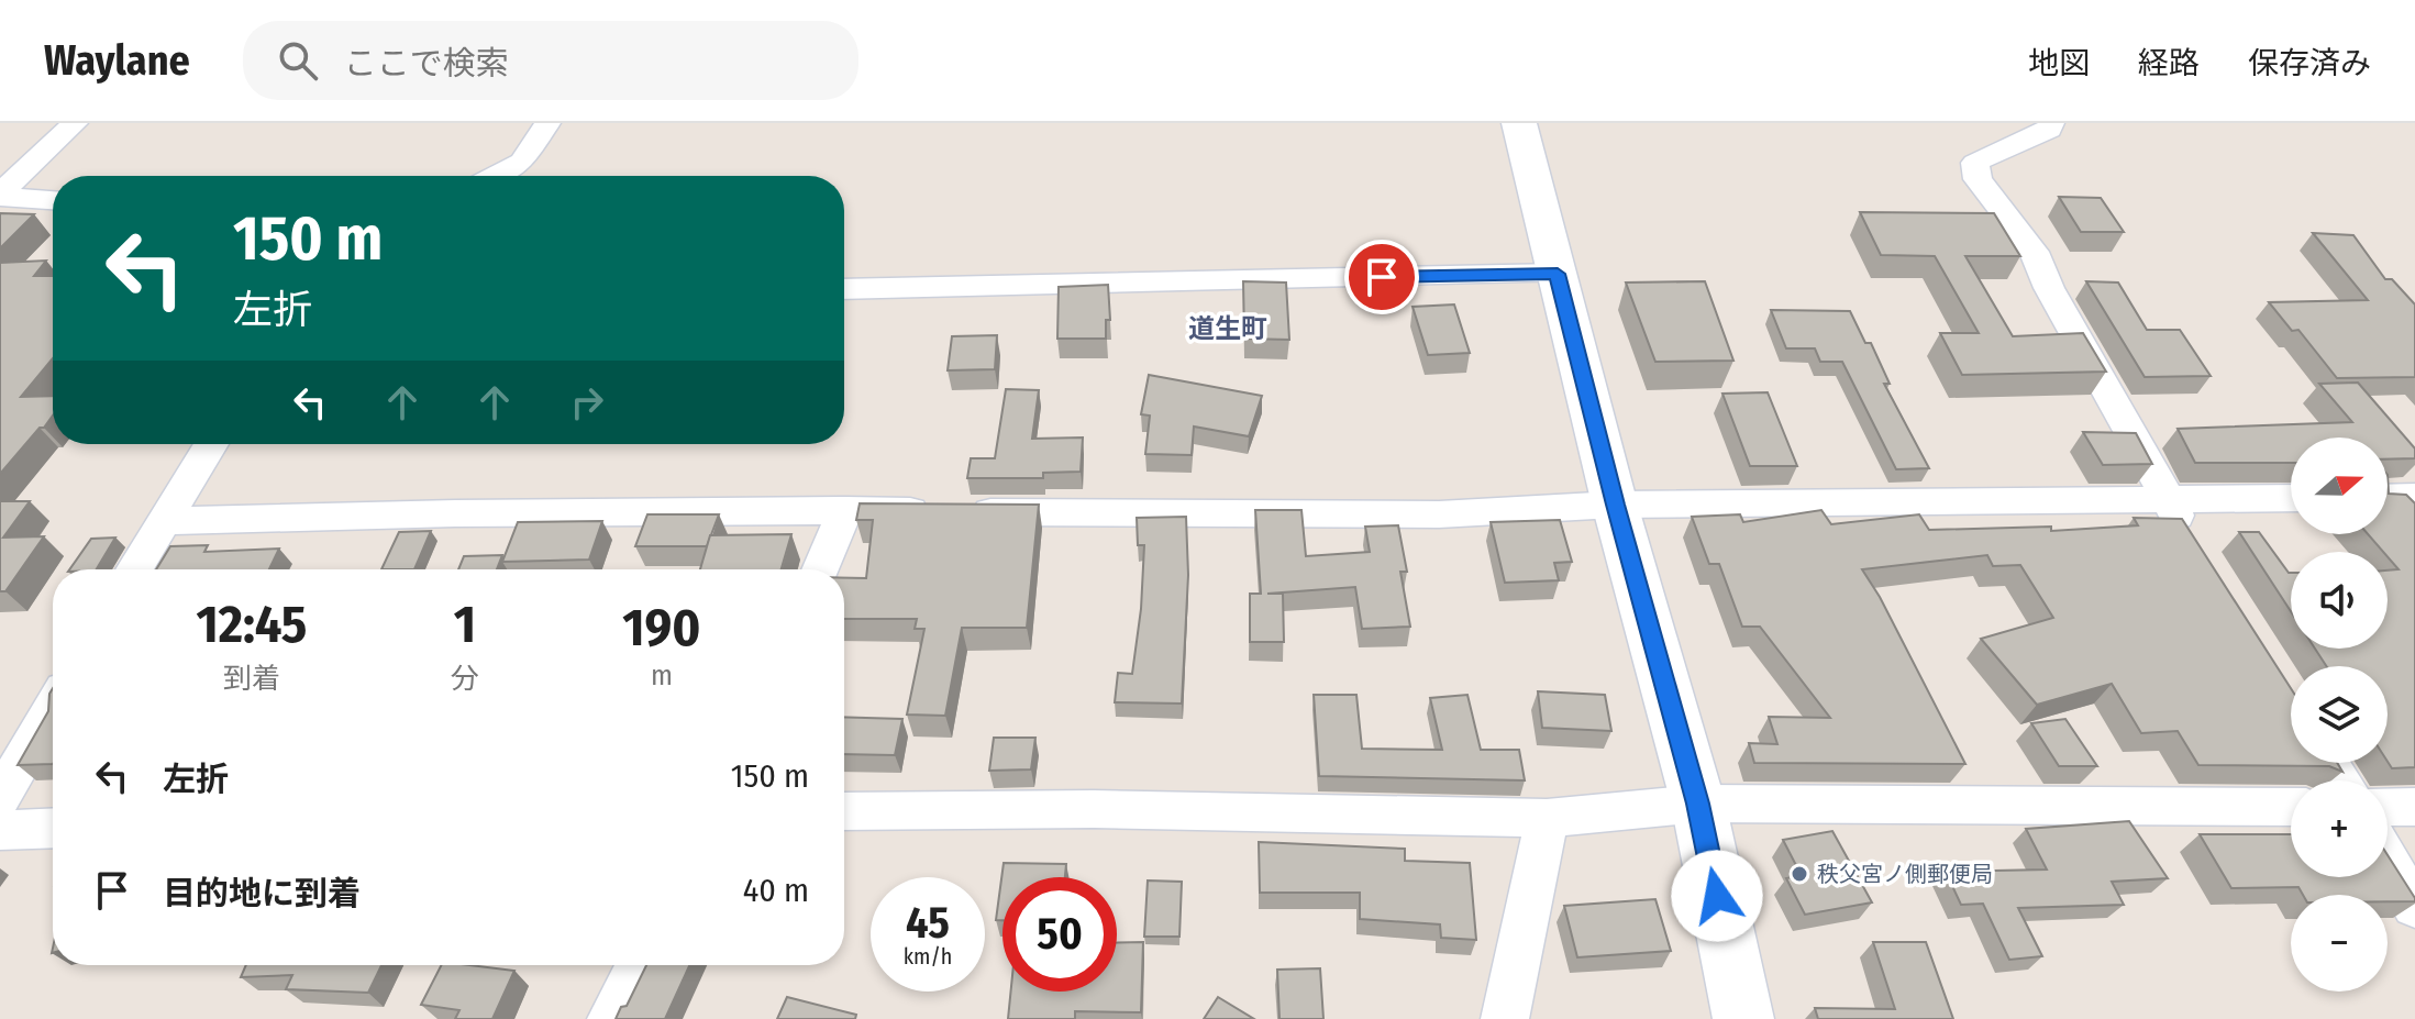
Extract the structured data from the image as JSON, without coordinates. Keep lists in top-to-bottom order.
{
  "districts": ["道生町"],
  "places": ["秩父宮ノ側郵便局"],
  "north": "right",
  "page": {
    "header": "Waylane",
    "search": "ここで検索",
    "nav": ["地図", "経路", "保存済み"],
    "turn": ["150 m", "左折"],
    "map_buttons": ["+", "−"],
    "eta": [
      "12:45",
      "到着",
      "1",
      "分",
      "190",
      "m"
    ],
    "list": [
      {
        "name": "左折",
        "value": "150 m"
      },
      {
        "name": "目的地に到着",
        "value": "40 m"
      }
    ],
    "speed": "45 km/h",
    "limit": "50"
  }
}
